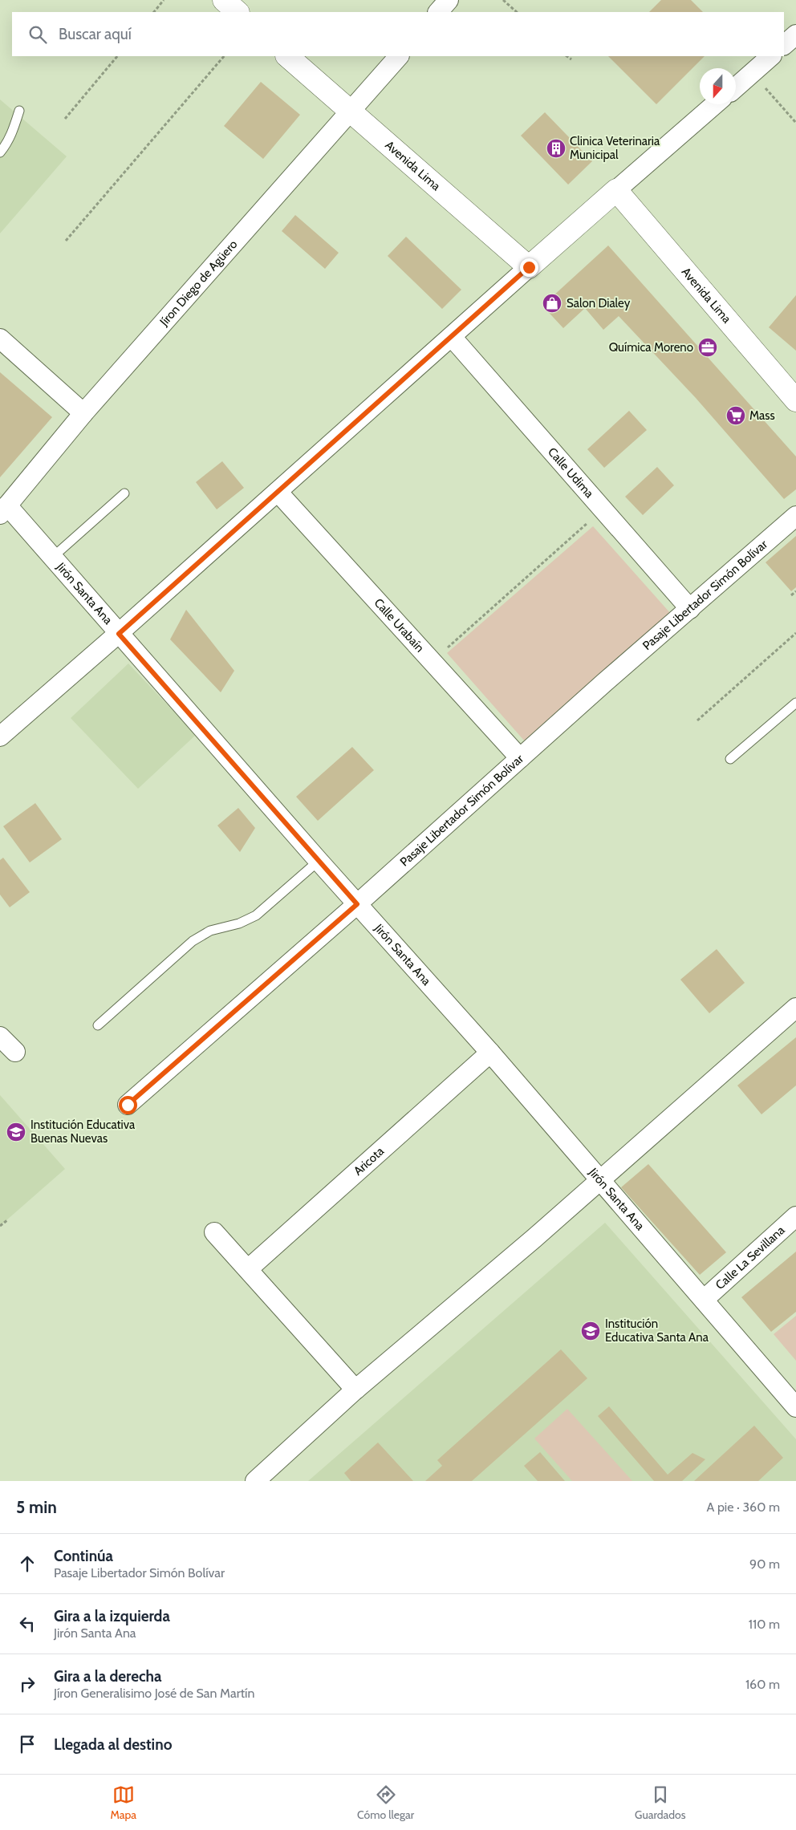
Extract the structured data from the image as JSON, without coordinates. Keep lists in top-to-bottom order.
{
  "streets": {
    "street": [
      "Avenida Lima",
      "Jíron Diego de Agüero",
      "Calle Udima",
      "Jirón Santa Ana",
      "Pasaje Libertador Simón Bolívar",
      "Calle Urabaín",
      "Aricota",
      "Calle La Sevillana"
    ]
  },
  "crossings": [
    ["Avenida Lima", "Jíron Diego de Agüero"],
    ["Jíron Diego de Agüero", "Jirón Santa Ana"],
    ["Calle Udima", "Pasaje Libertador Simón Bolívar"],
    ["Jirón Santa Ana", "Pasaje Libertador Simón Bolívar"],
    ["Jirón Santa Ana", "Aricota"],
    ["Jirón Santa Ana", "Calle La Sevillana"],
    ["Pasaje Libertador Simón Bolívar", "Calle Urabaín"]
  ],
  "places": {
    "building": ["Clinica Veterinaria Municipal"],
    "shop": ["Salon Dialey"],
    "office": ["Química Moreno"],
    "supermarket": ["Mass"],
    "school or university": ["Institución Educativa Buenas Nuevas", "Institución Educativa Santa Ana"]
  },
  "north": "bottom",
  "page": {
    "search": "Buscar aquí",
    "heading": ["5 min", "A pie · 360 m"],
    "list": [
      ["Continúa", "Pasaje Libertador Simón Bolívar", "90 m"],
      ["Gira a la izquierda", "Jirón Santa Ana", "110 m"],
      ["Gira a la derecha", "Jíron Generalisimo José de San Martín", "160 m"],
      "Llegada al destino"
    ],
    "nav": ["Mapa", "Cómo llegar", "Guardados"]
  }
}
